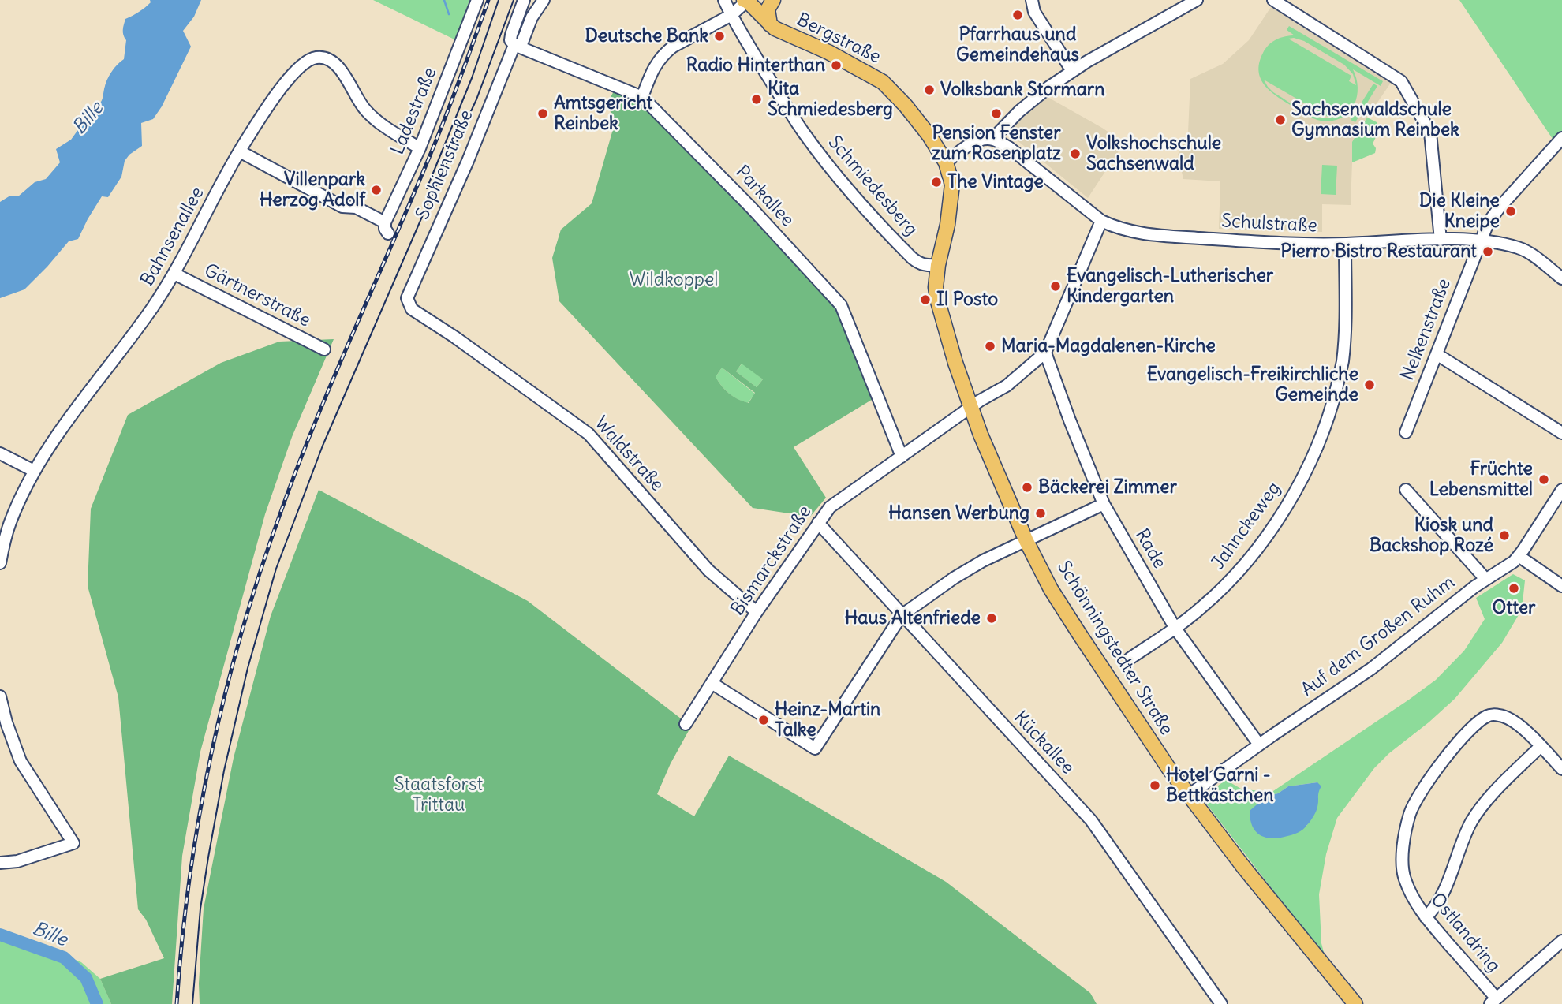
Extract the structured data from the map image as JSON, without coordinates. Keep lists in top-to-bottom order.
{
  "streets": {
    "main road": ["Bergstraße", "Schönningstedter Straße"],
    "street": [
      "Ladestraße",
      "Sophienstraße",
      "Schmiedesberg",
      "Parkallee",
      "Schulstraße",
      "Bahnsenallee",
      "Gärtnerstraße",
      "Nelkenstraße",
      "Waldstraße",
      "Jahnckeweg",
      "Rade",
      "Bismarckstraße",
      "Auf dem Großen Ruhm",
      "Kückallee",
      "Ostlandring"
    ]
  },
  "crossings": [
    ["Bergstraße", "Schönningstedter Straße"],
    ["Ladestraße", "Bahnsenallee"],
    ["Sophienstraße", "Parkallee"],
    ["Sophienstraße", "Waldstraße"],
    ["Schmiedesberg", "Schönningstedter Straße"],
    ["Parkallee", "Bismarckstraße"],
    ["Schulstraße", "Nelkenstraße"],
    ["Schulstraße", "Jahnckeweg"],
    ["Bahnsenallee", "Gärtnerstraße"],
    ["Waldstraße", "Bismarckstraße"],
    ["Jahnckeweg", "Rade"],
    ["Rade", "Bismarckstraße"],
    ["Rade", "Auf dem Großen Ruhm"],
    ["Bismarckstraße", "Schönningstedter Straße"],
    ["Bismarckstraße", "Kückallee"],
    ["Auf dem Großen Ruhm", "Schönningstedter Straße"]
  ],
  "water": ["Bille"],
  "parks": ["Wildkoppel", "Staatsforst Trittau"],
  "places": [
    "Pfarrhaus und Gemeindehaus",
    "Deutsche Bank",
    "Radio Hinterthan",
    "Volksbank Stormarn",
    "Kita Schmiedesberg",
    "Amtsgericht Reinbek",
    "Pension Fenster zum Rosenplatz",
    "Sachsenwaldschule Gymnasium Reinbek",
    "Volkshochschule Sachsenwald",
    "The Vintage",
    "Villenpark Herzog Adolf",
    "Die Kleine Kneipe",
    "Pierro Bistro Restaurant",
    "Evangelisch-Lutherischer Kindergarten",
    "Il Posto",
    "Maria-Magdalenen-Kirche",
    "Evangelisch-Freikirchliche Gemeinde",
    "Früchte Lebensmittel",
    "Bäckerei Zimmer",
    "Hansen Werbung",
    "Kiosk und Backshop Rozé",
    "Otter",
    "Haus Altenfriede",
    "Heinz-Martin Talke",
    "Hotel Garni - Bettkästchen"
  ]
}
